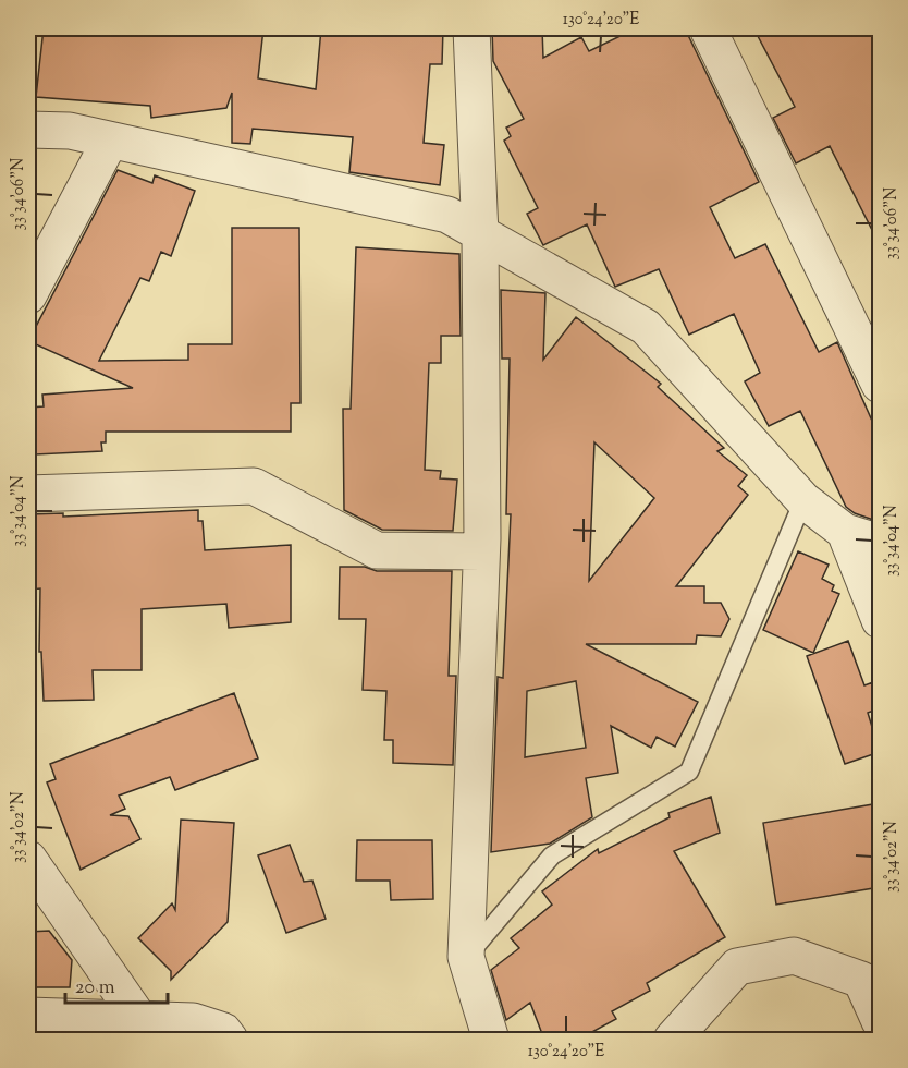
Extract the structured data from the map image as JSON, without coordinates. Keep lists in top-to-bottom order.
{
  "scale_bar": "20 m",
  "coordinates": [
    "130°24'20\"E",
    "33°34'06\"N",
    "33°34'04\"N",
    "33°34'02\"N"
  ]
}
